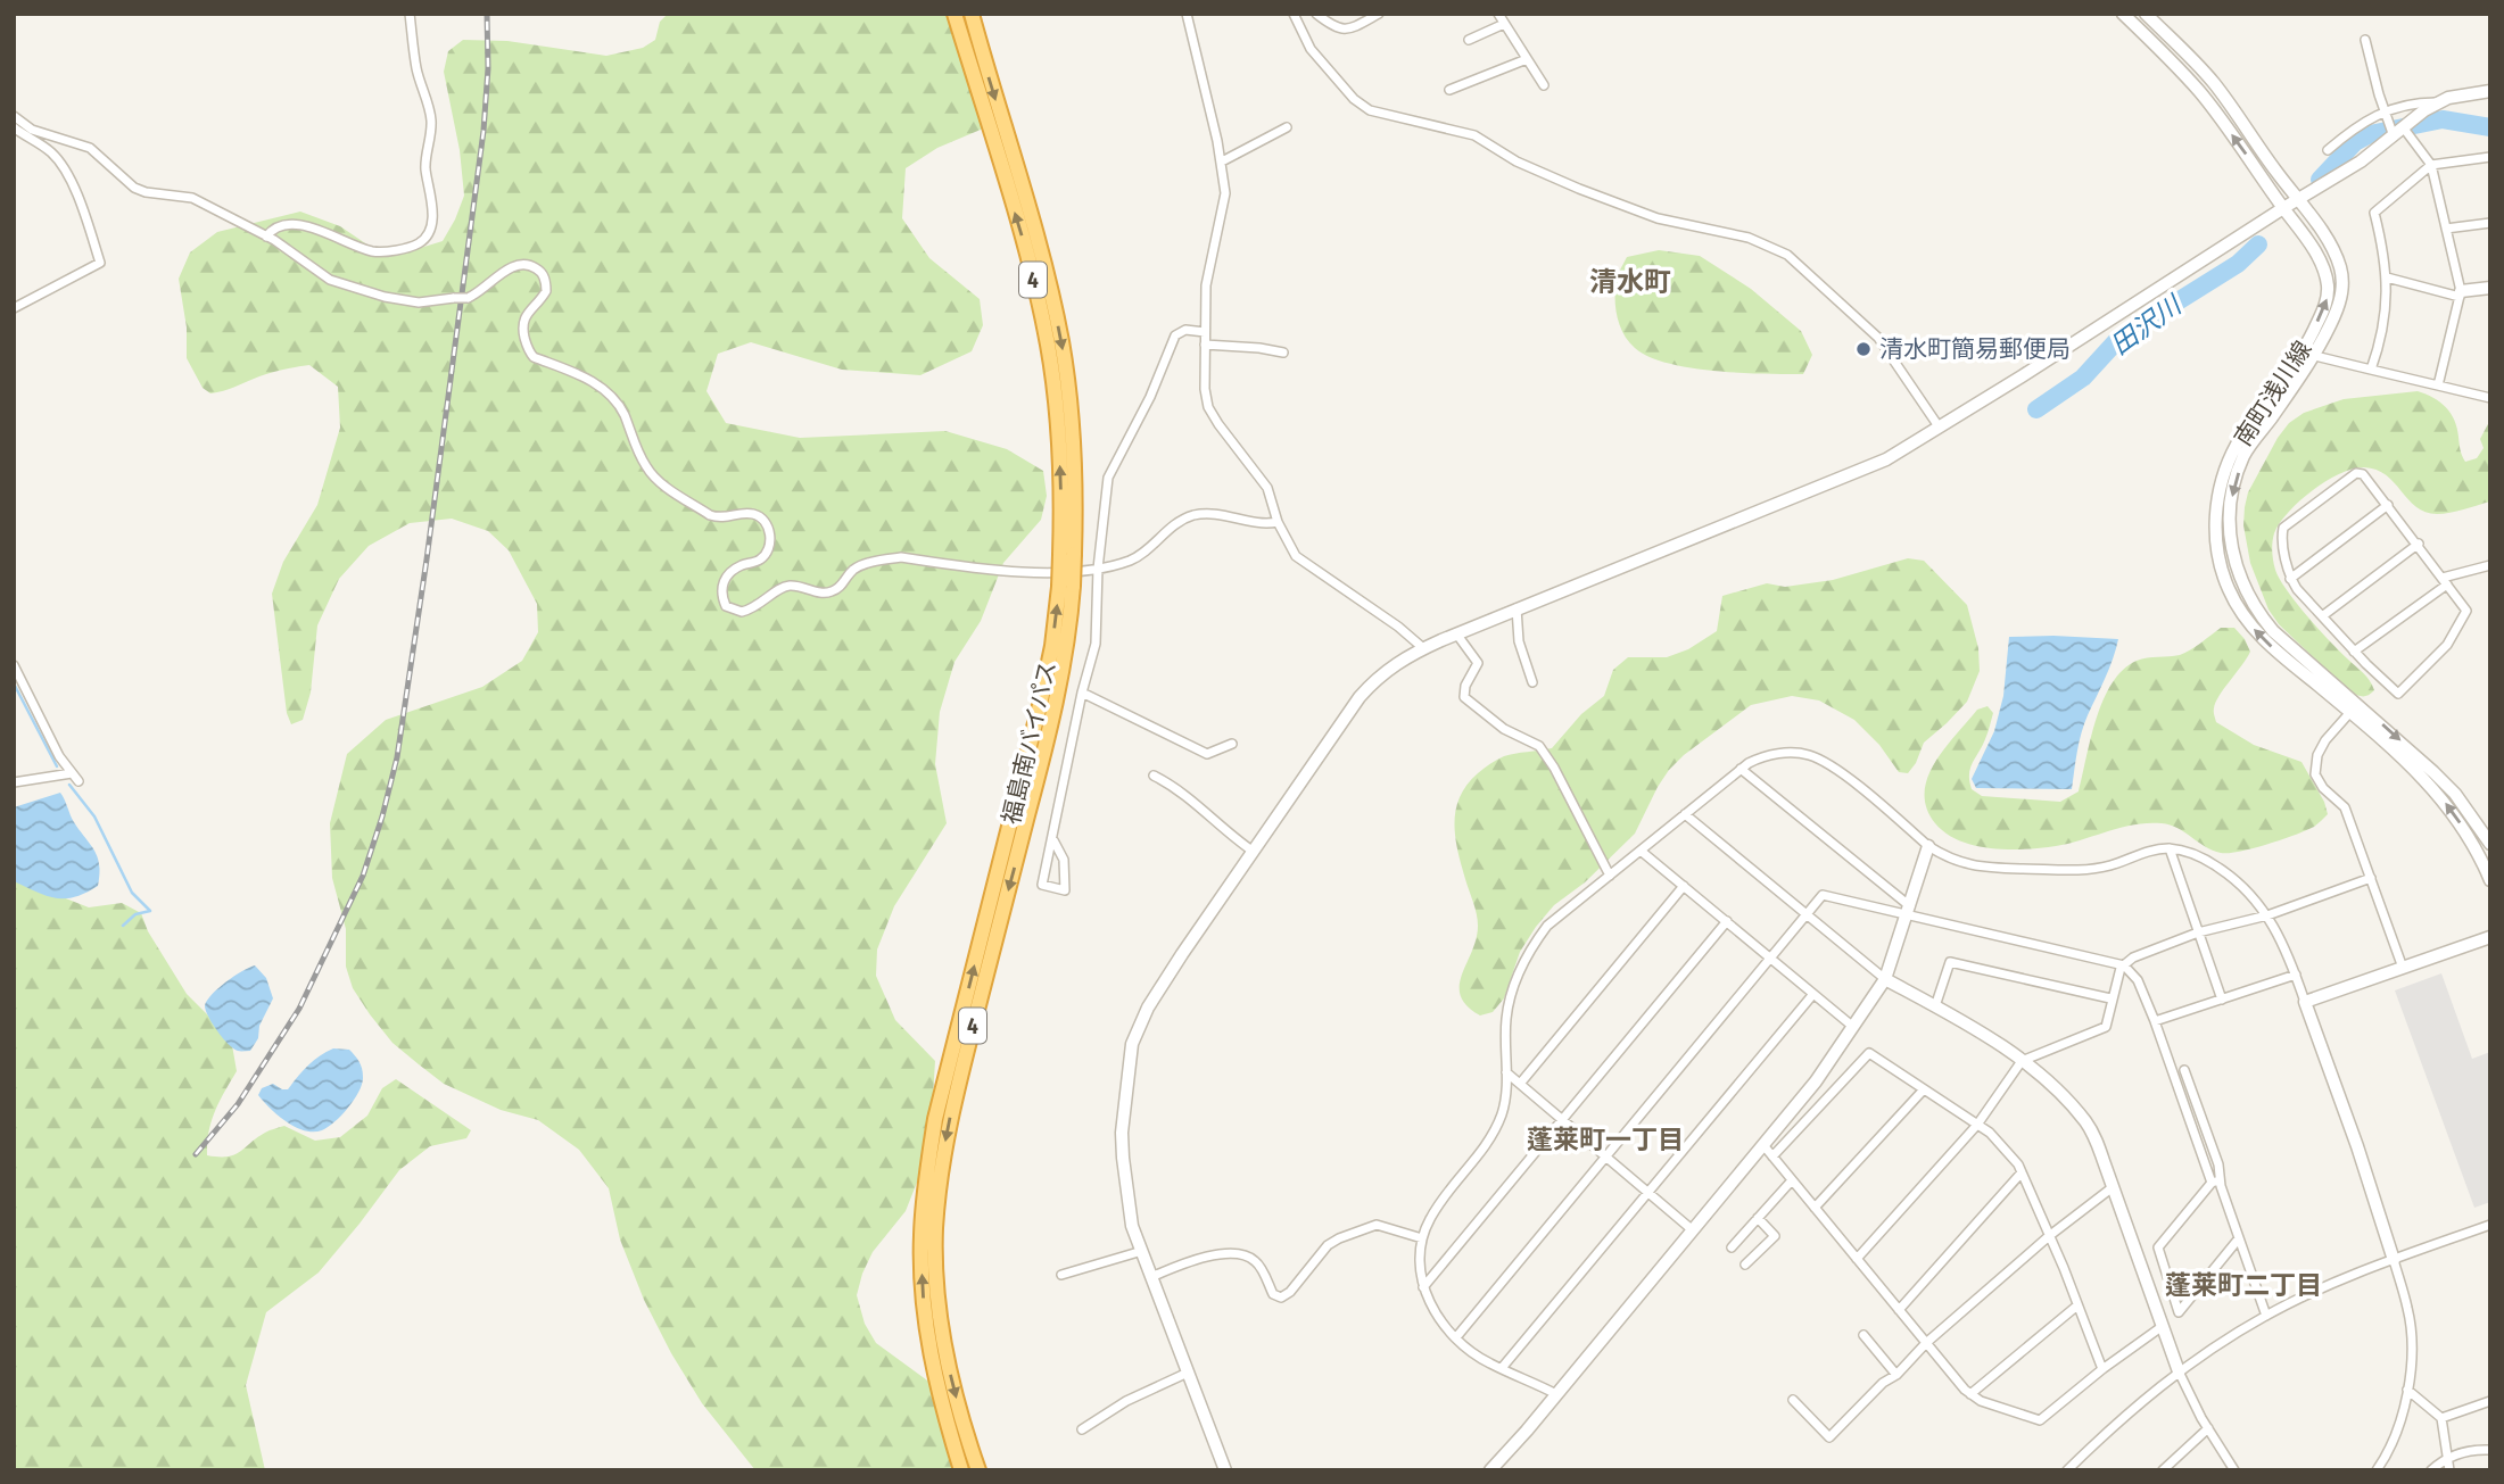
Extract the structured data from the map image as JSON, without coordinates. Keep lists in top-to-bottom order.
{
  "streets": {
    "highway": ["4", "福島南バイパス"],
    "street": ["南町浅川線"]
  },
  "districts": ["清水町", "蓬莱町一丁目", "蓬莱町二丁目"],
  "water": ["田沢川"],
  "places": ["清水町簡易郵便局"]
}
